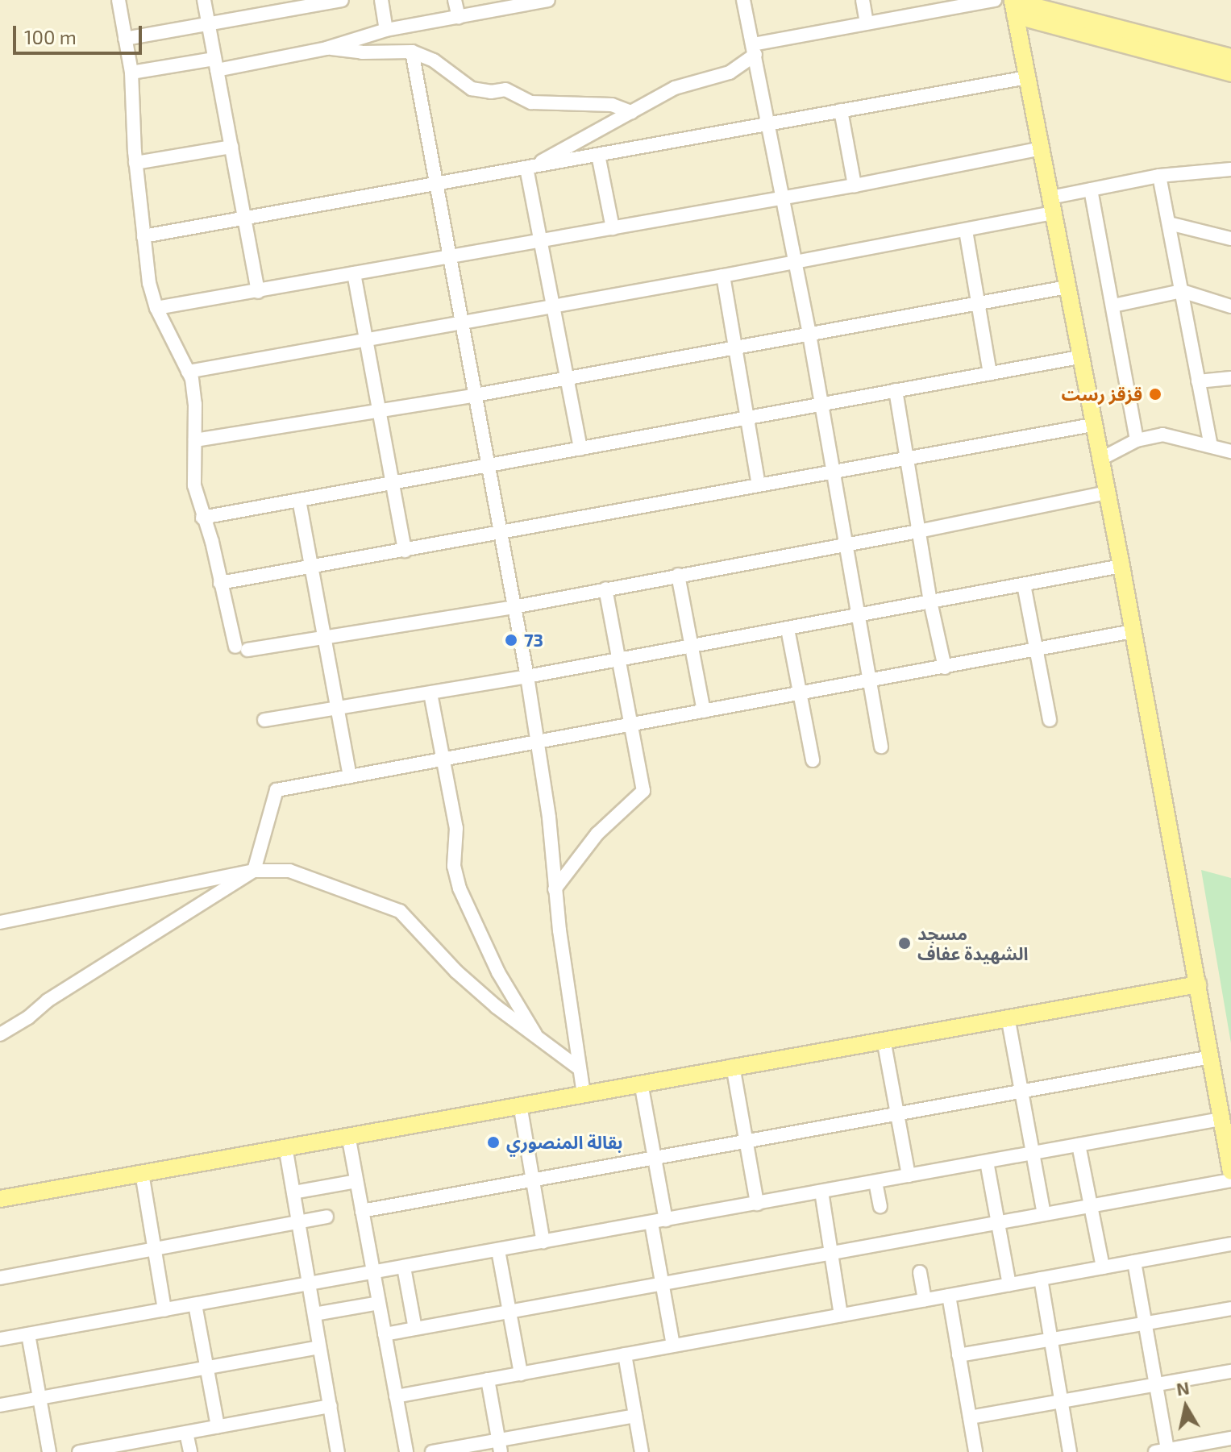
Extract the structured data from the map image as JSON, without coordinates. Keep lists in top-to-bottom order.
{
  "places": [
    "قزقز رست",
    "73",
    "مسجد الشهيدة عفاف",
    "بقالة المنصوري"
  ],
  "scale_bar": "100 m",
  "north": "top"
}
